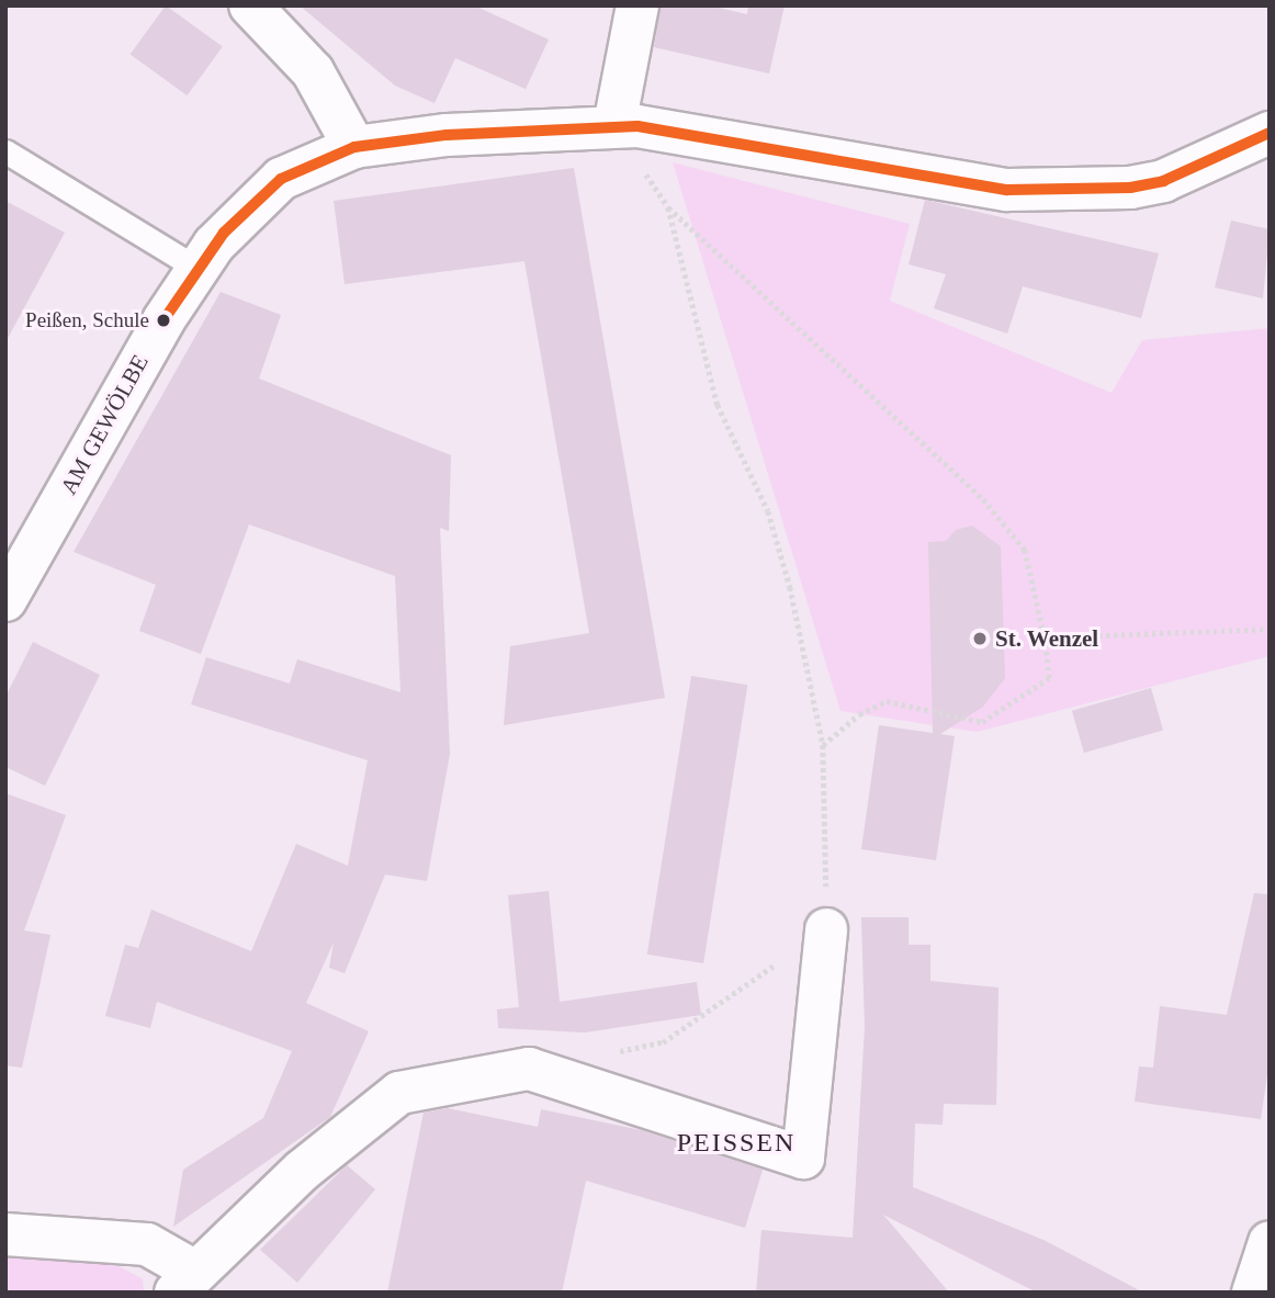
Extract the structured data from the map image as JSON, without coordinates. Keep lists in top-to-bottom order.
{
  "streets": {
    "street": ["AM GEWÖLBE"]
  },
  "districts": ["PEISSEN"],
  "places": ["Peißen, Schule", "St. Wenzel"]
}
